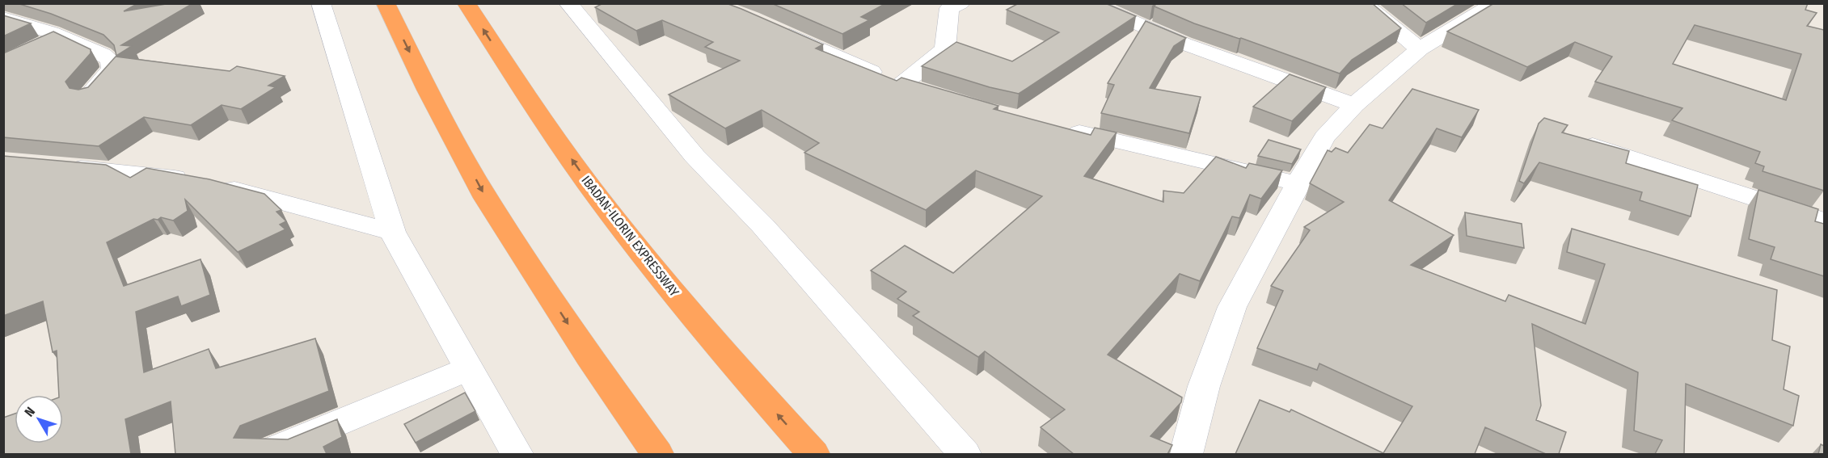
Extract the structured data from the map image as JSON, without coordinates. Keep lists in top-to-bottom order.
{
  "streets": {
    "highway": ["IBADAN-ILORIN EXPRESSWAY"]
  },
  "north": "top left"
}
